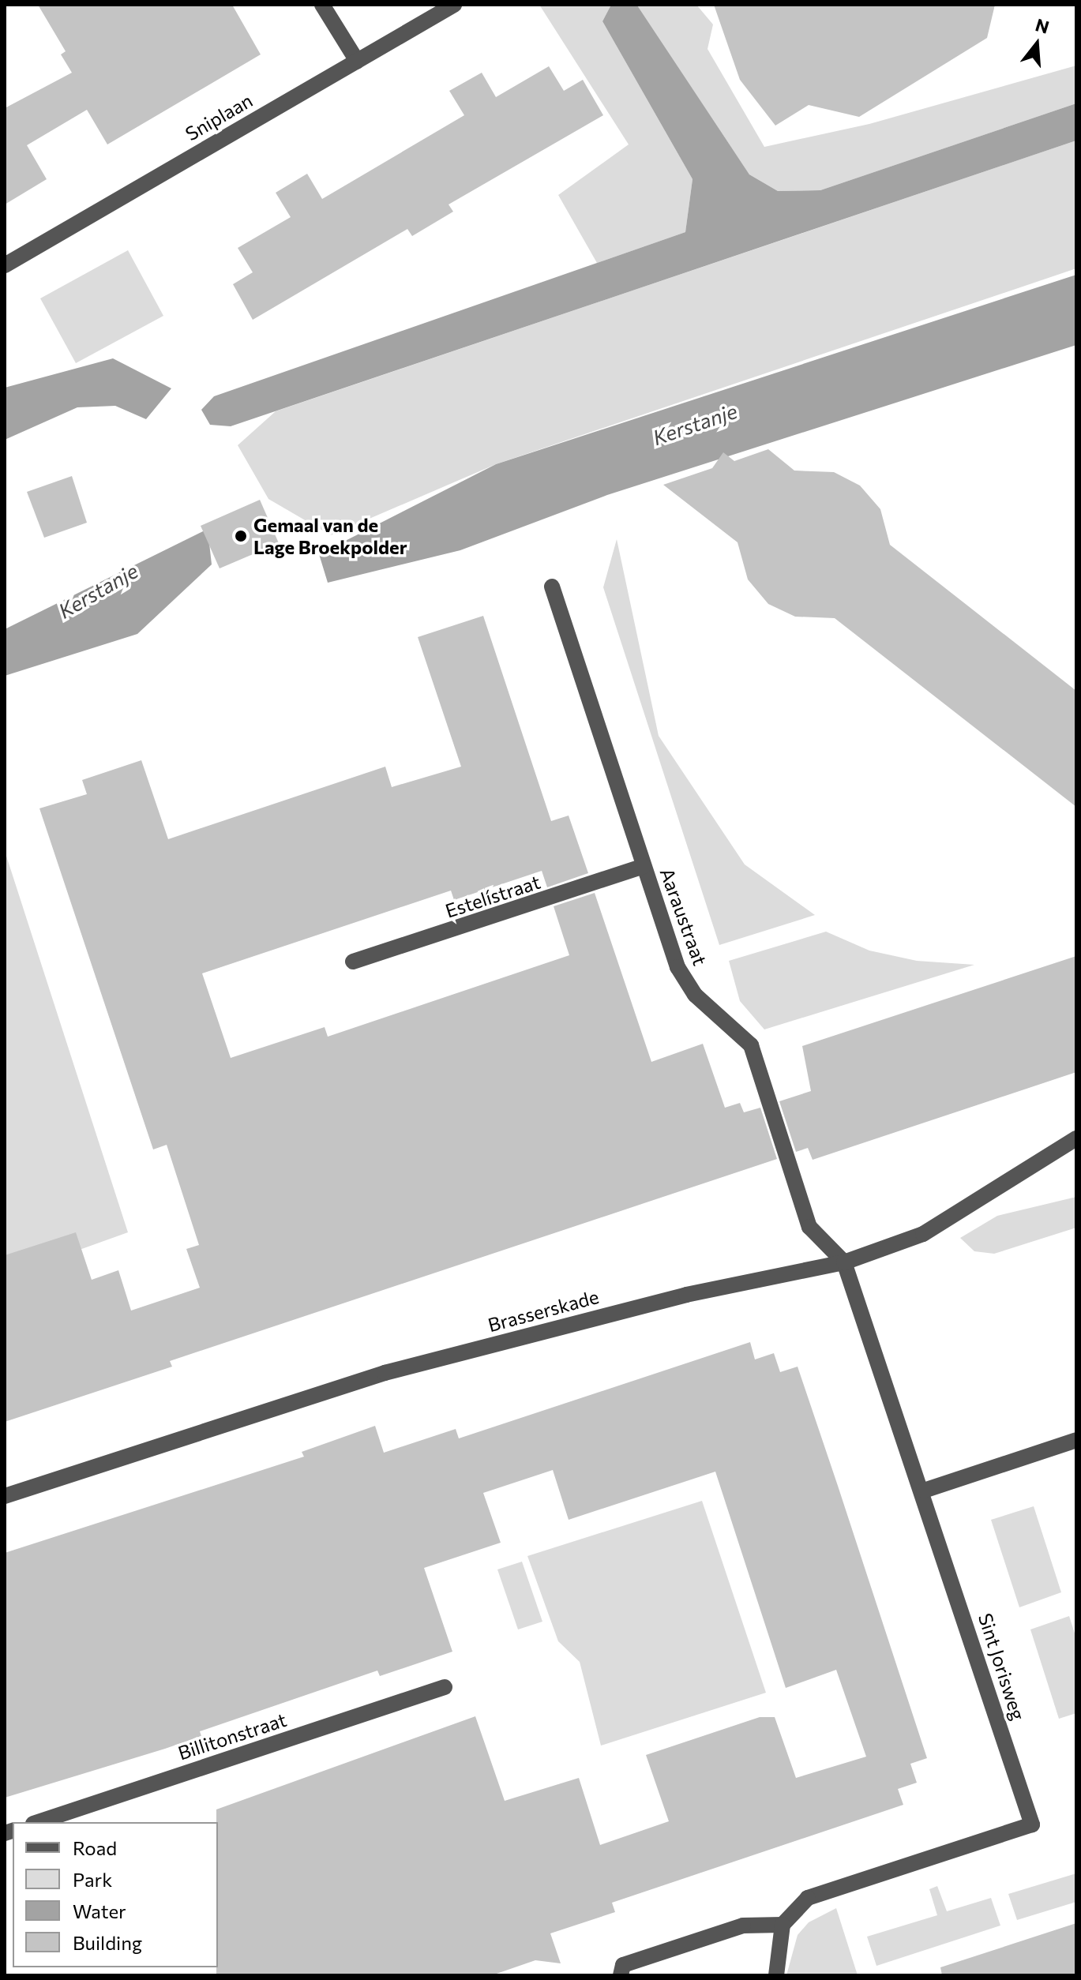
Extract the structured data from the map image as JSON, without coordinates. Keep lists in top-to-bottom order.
{
  "streets": {
    "street": [
      "Sniplaan",
      "Estelístraat",
      "Aaraustraat",
      "Brasserskade",
      "Sint Jorisweg",
      "Billitonstraat"
    ]
  },
  "crossings": [
    ["Estelístraat", "Aaraustraat"],
    ["Aaraustraat", "Brasserskade"],
    ["Aaraustraat", "Sint Jorisweg"],
    ["Brasserskade", "Sint Jorisweg"]
  ],
  "water": ["Kerstanje"],
  "places": ["Gemaal van de Lage Broekpolder"],
  "legend": [
    "Road",
    "Park",
    "Water",
    "Building"
  ],
  "north": "top"
}
